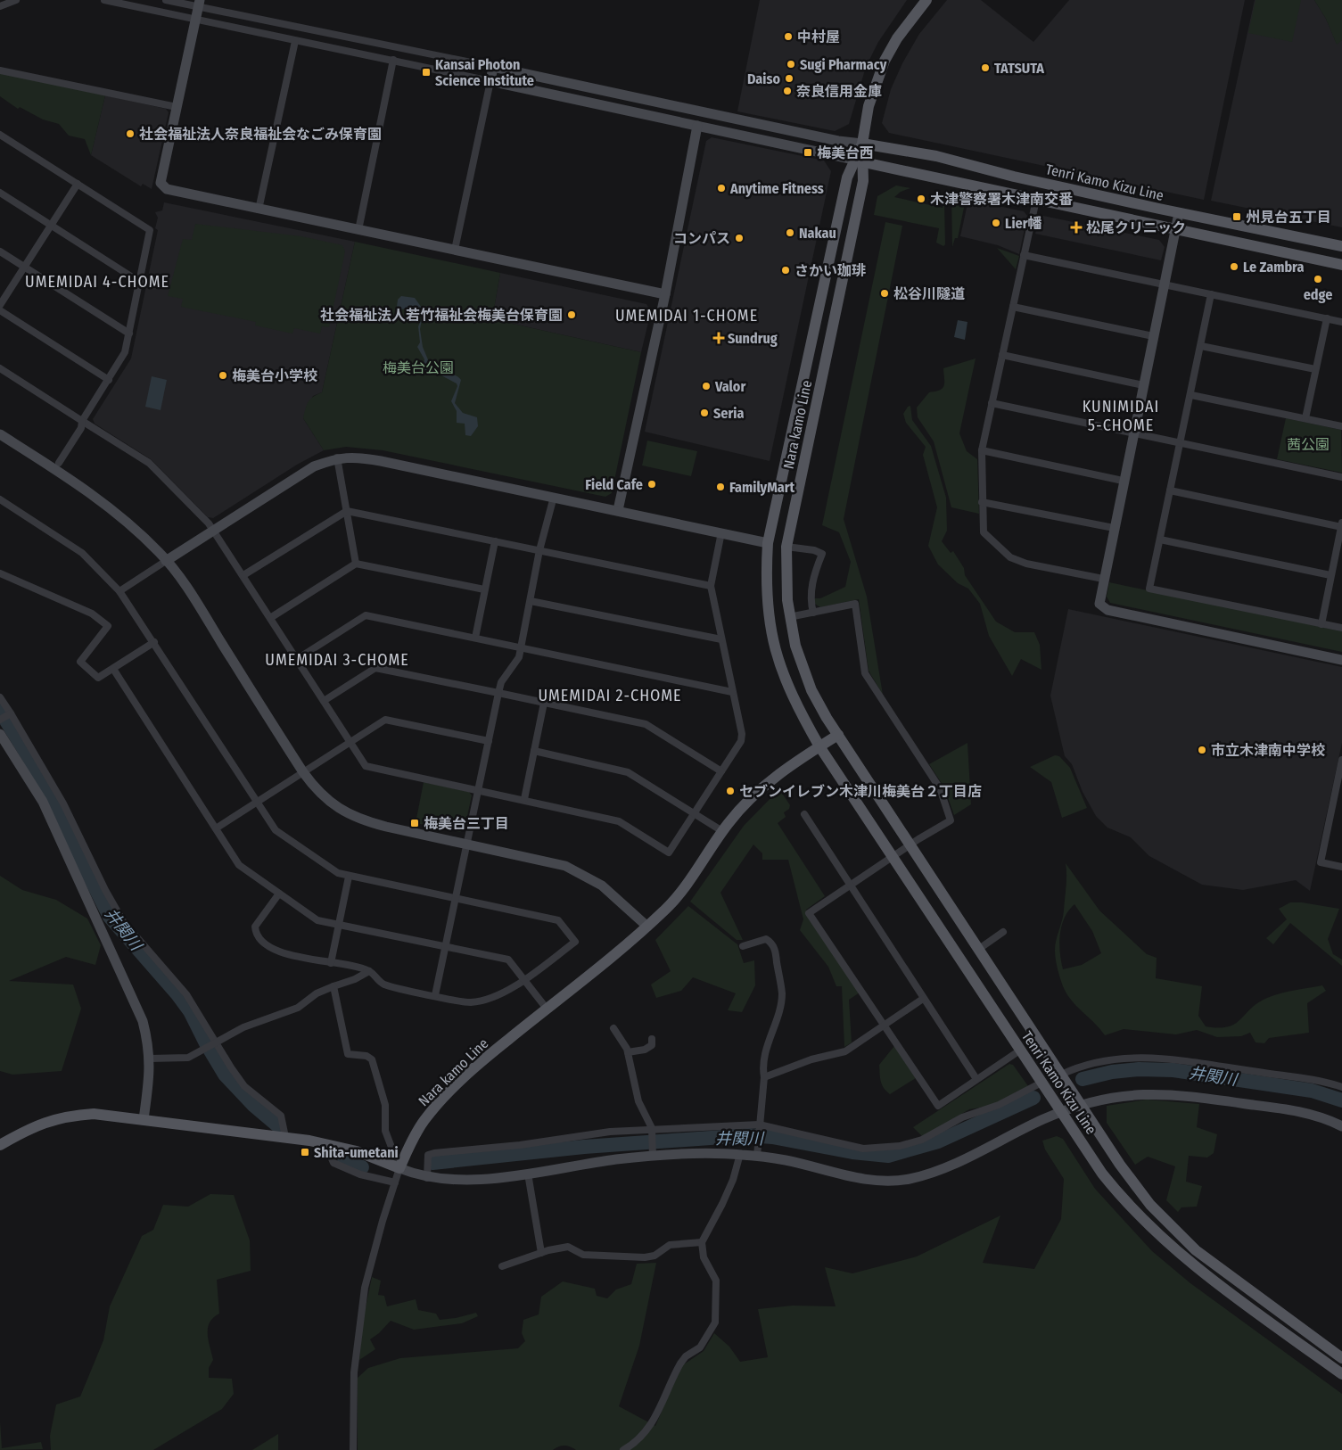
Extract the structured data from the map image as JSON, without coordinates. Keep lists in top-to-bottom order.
{
  "streets": {
    "main road": ["Tenri Kamo Kizu Line", "Nara kamo Line"]
  },
  "crossings": [
    ["Tenri Kamo Kizu Line", "Nara kamo Line"]
  ],
  "districts": [
    "UMEMIDAI 4-CHOME",
    "UMEMIDAI 1-CHOME",
    "KUNIMIDAI 5-CHOME",
    "UMEMIDAI 3-CHOME",
    "UMEMIDAI 2-CHOME"
  ],
  "water": ["井関川"],
  "parks": ["梅美台公園", "茜公園"],
  "places": {
    "other": [
      "中村屋",
      "Sugi Pharmacy",
      "TATSUTA",
      "Daiso",
      "奈良信用金庫",
      "社会福祉法人奈良福祉会なごみ保育園",
      "Anytime Fitness",
      "木津警察署木津南交番",
      "Lier幡",
      "Nakau",
      "コンパス",
      "Le Zambra",
      "さかい珈琲",
      "edge",
      "松谷川隧道",
      "社会福祉法人若竹福祉会梅美台保育園",
      "梅美台小学校",
      "Valor",
      "Seria",
      "Field Cafe",
      "FamilyMart",
      "市立木津南中学校",
      "セブンイレブン木津川梅美台２丁目店"
    ],
    "transit": [
      "Kansai Photon Science Institute",
      "梅美台西",
      "州見台五丁目",
      "梅美台三丁目",
      "Shita-umetani"
    ],
    "health": ["松尾クリニック", "Sundrug"]
  }
}
